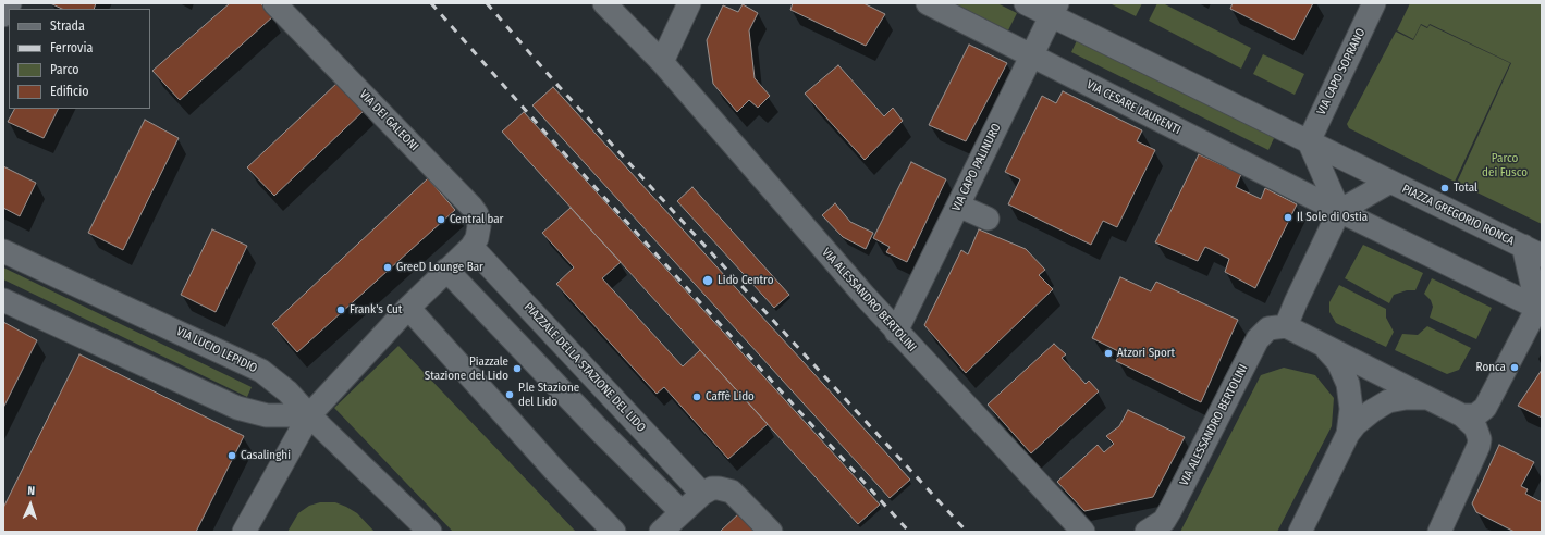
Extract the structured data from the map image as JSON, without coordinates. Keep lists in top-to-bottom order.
{
  "streets": {
    "street": [
      "VIA CAPO SOPRANO",
      "VIA CESARE LAURENTI",
      "VIA DEI GALEONI",
      "VIA CAPO PALINURO",
      "PIAZZA GREGORIO RONCA",
      "VIA ALESSANDRO BERTOLINI",
      "VIA LUCIO LEPIDIO",
      "PIAZZALE DELLA STAZIONE DEL LIDO"
    ]
  },
  "crossings": [
    ["VIA CESARE LAURENTI", "VIA CAPO PALINURO"],
    ["VIA CESARE LAURENTI", "PIAZZA GREGORIO RONCA"],
    ["VIA DEI GALEONI", "PIAZZALE DELLA STAZIONE DEL LIDO"],
    ["VIA CAPO PALINURO", "VIA ALESSANDRO BERTOLINI"]
  ],
  "parks": ["Parco dei Fusco"],
  "places": [
    "Total",
    "Il Sole di Ostia",
    "Central bar",
    "GreeD Lounge Bar",
    "Lido Centro",
    "Frank's Cut",
    "Atzori Sport",
    "Ronca",
    "Piazzale Stazione del Lido",
    "P.le Stazione del Lido",
    "Caffè Lido",
    "Casalinghi"
  ],
  "legend": [
    "Strada",
    "Ferrovia",
    "Parco",
    "Edificio"
  ],
  "north": "top"
}
